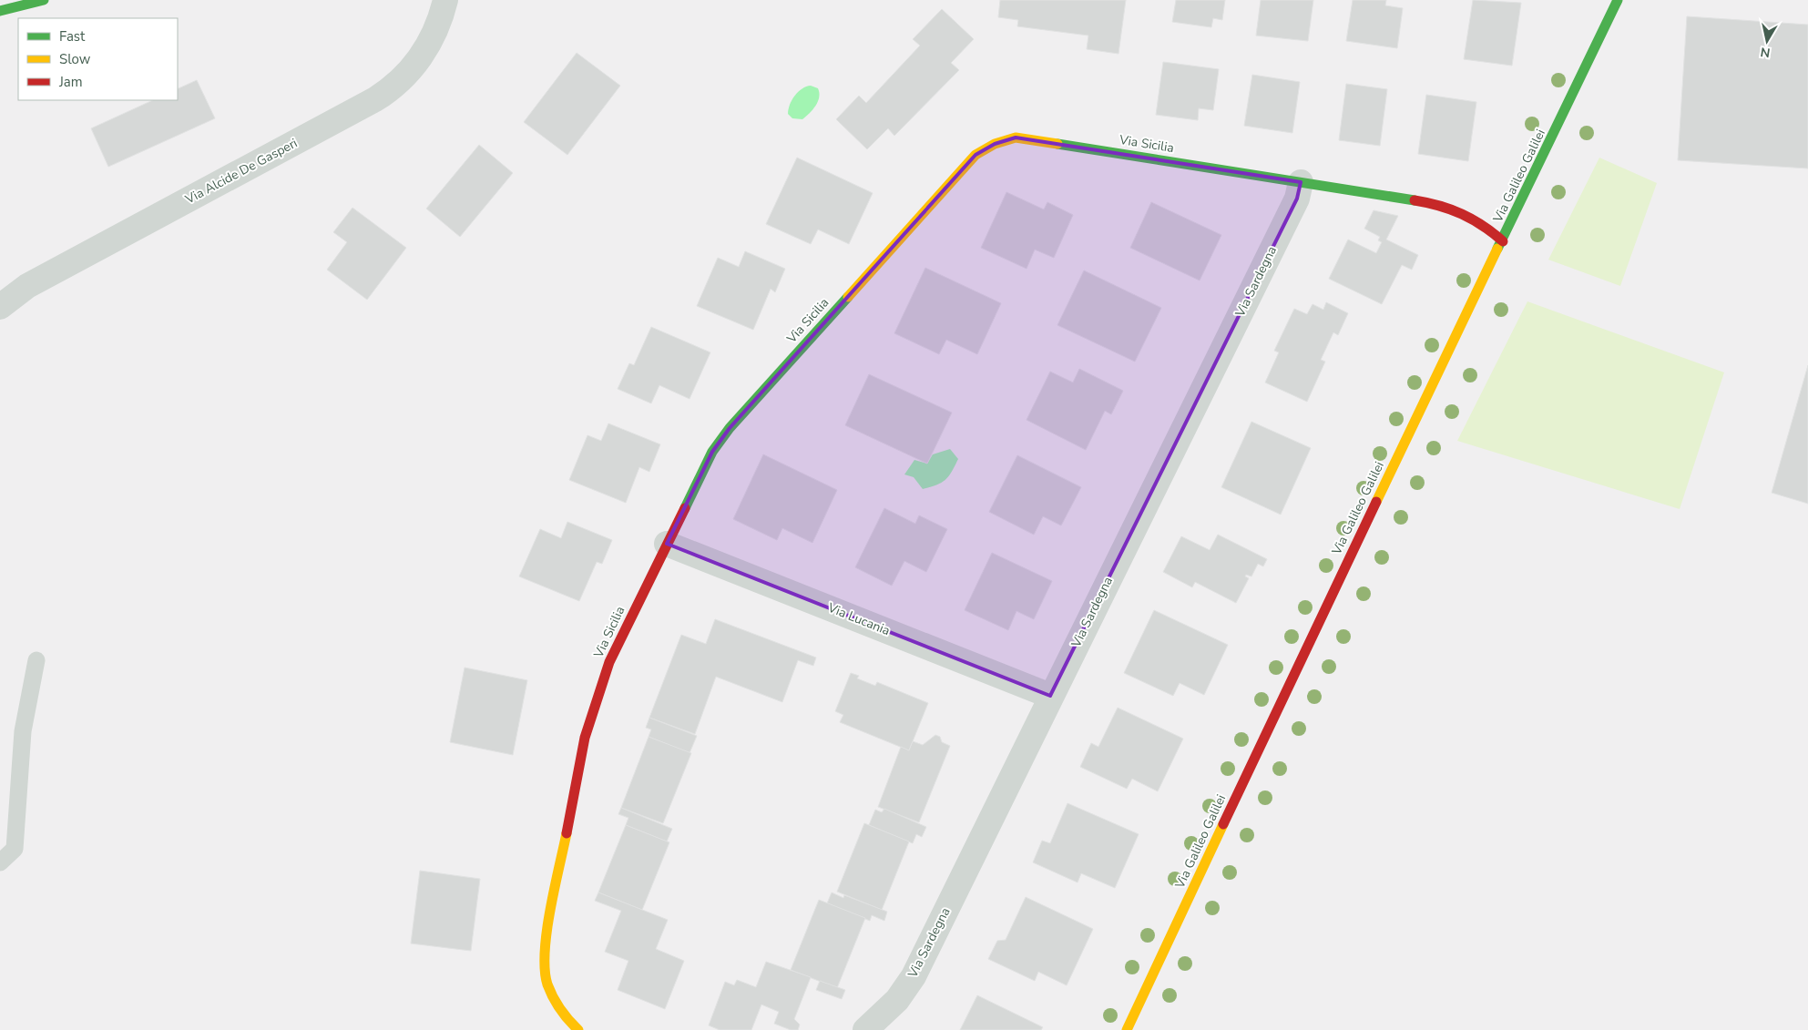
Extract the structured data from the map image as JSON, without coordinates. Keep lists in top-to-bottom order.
{
  "streets": {
    "street": [
      "Via Sicilia",
      "Via Alcide De Gasperi",
      "Via Galileo Galilei",
      "Via Sardegna",
      "Via Lucania"
    ]
  },
  "crossings": [
    ["Via Sicilia", "Via Galileo Galilei"],
    ["Via Sicilia", "Via Sardegna"],
    ["Via Sicilia", "Via Lucania"],
    ["Via Sardegna", "Via Lucania"]
  ],
  "legend": ["Fast", "Slow", "Jam"],
  "north": "bottom"
}
